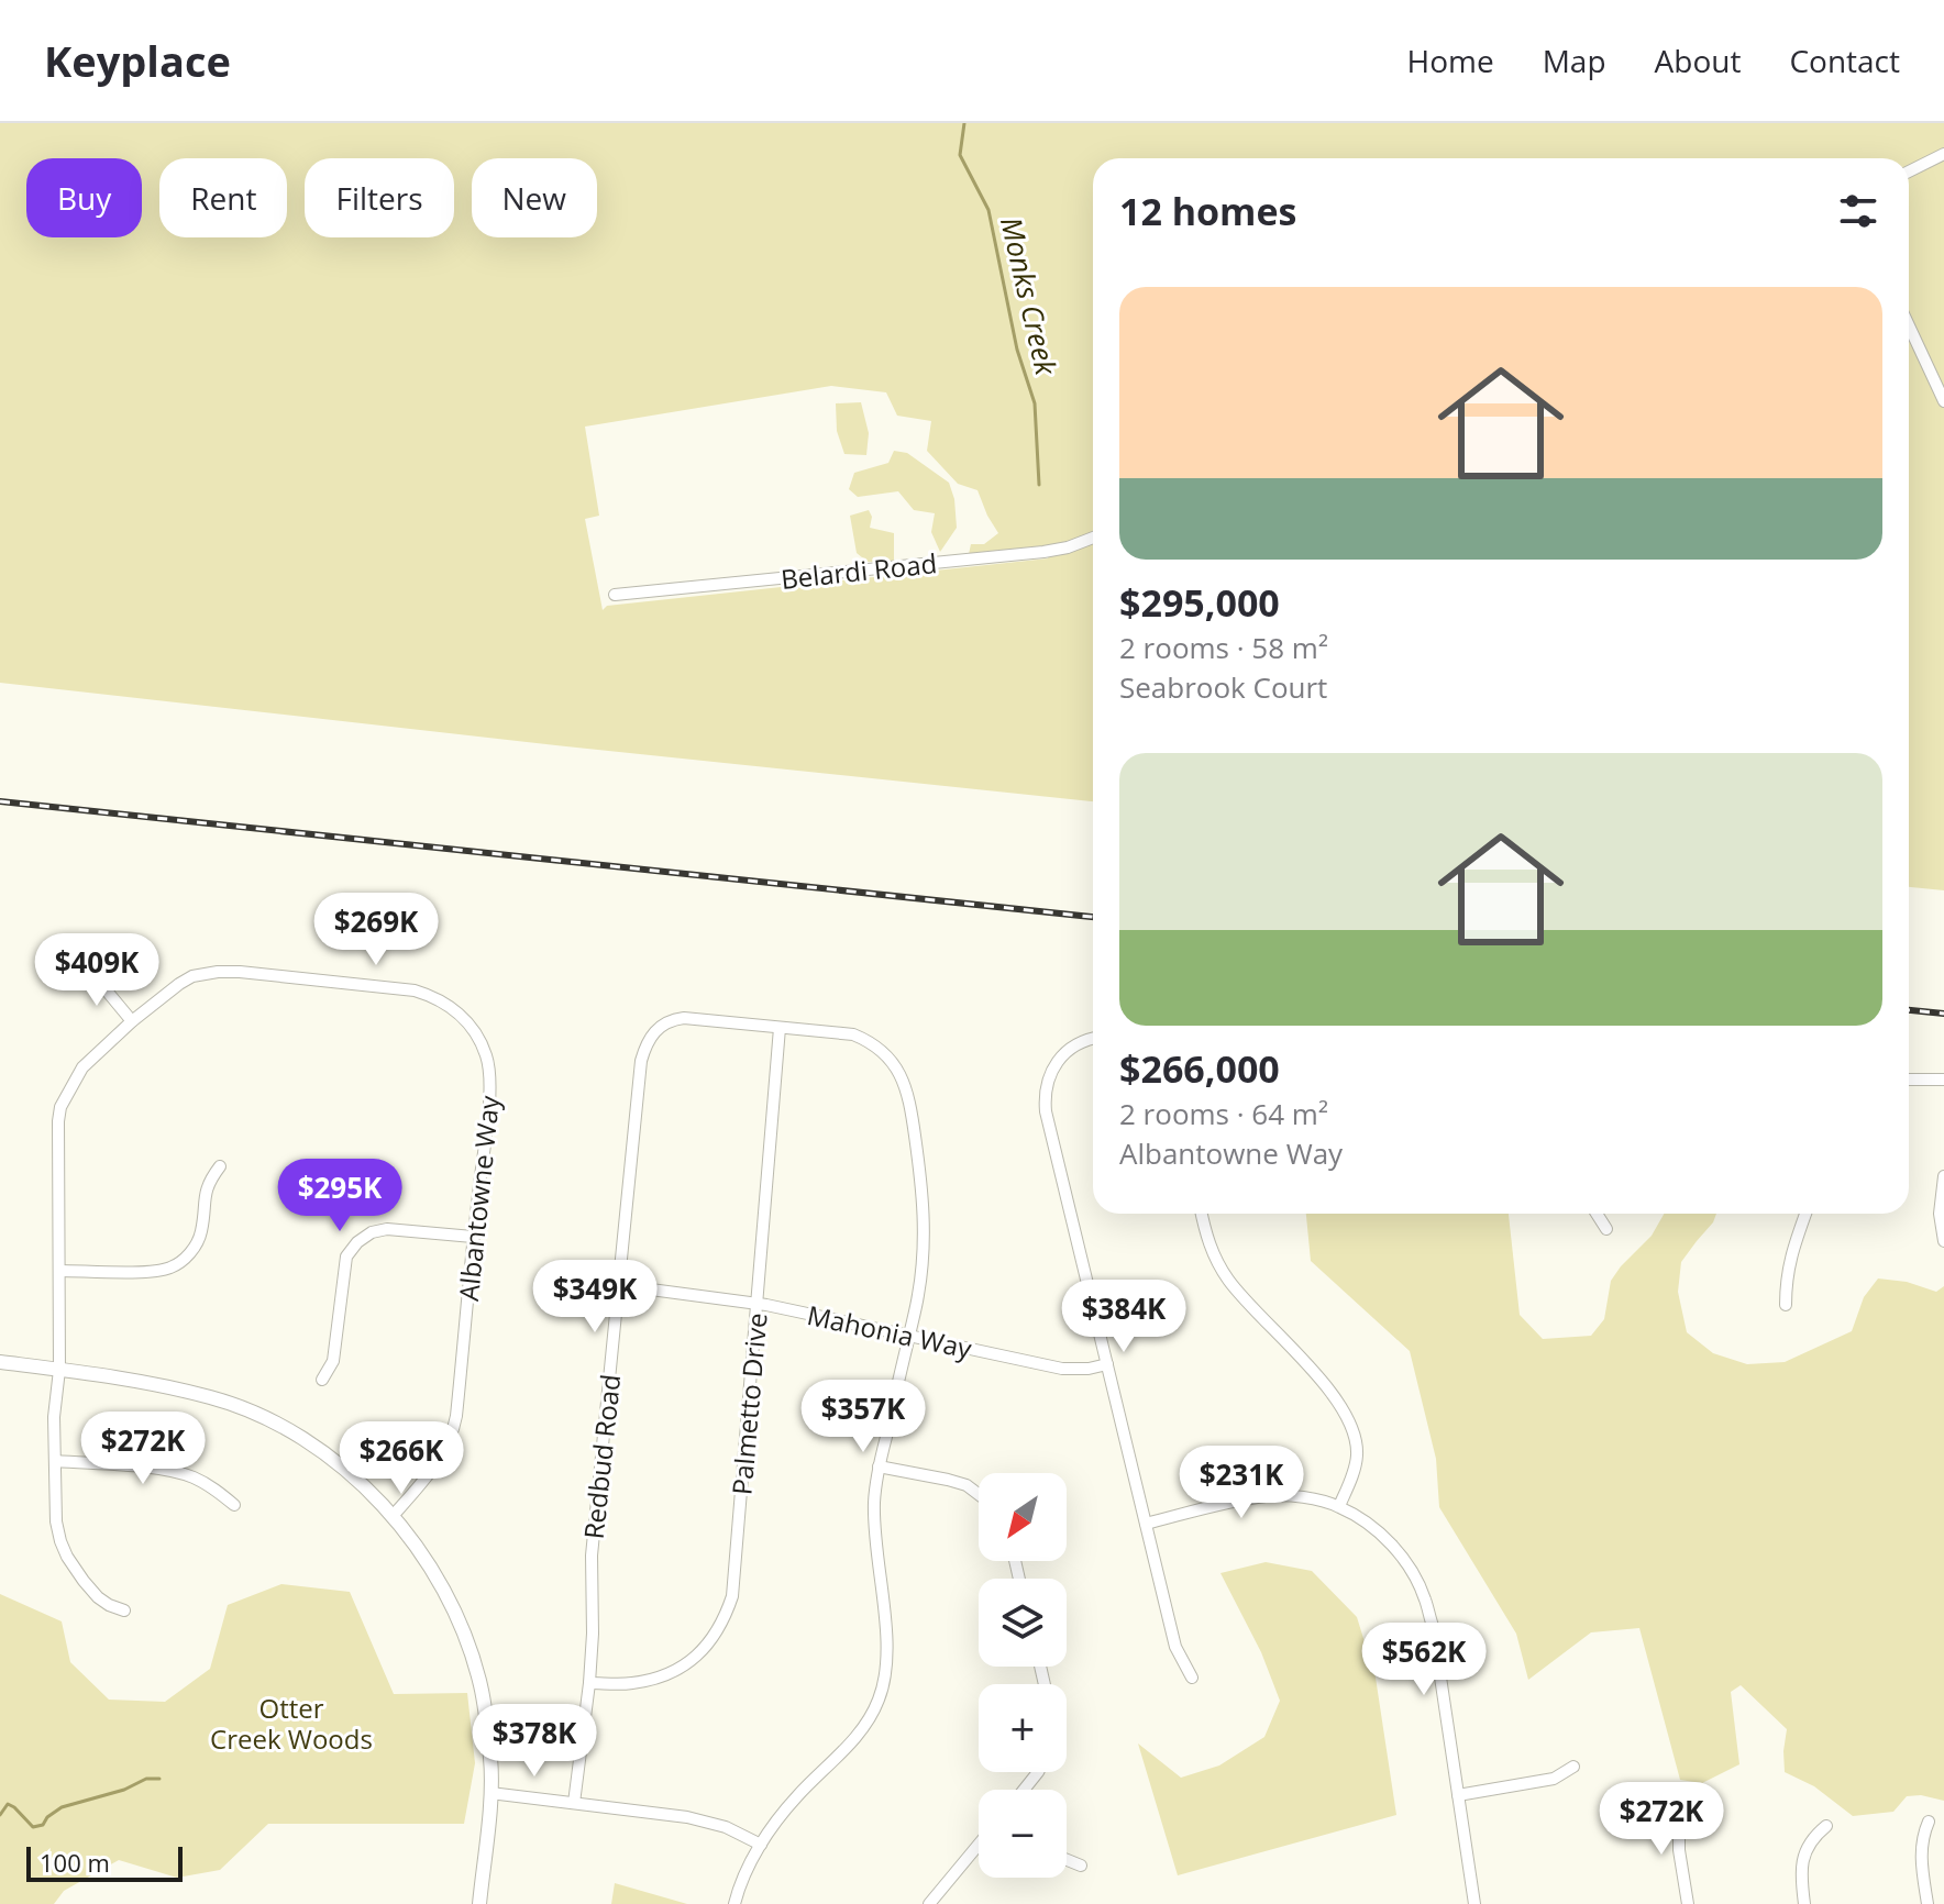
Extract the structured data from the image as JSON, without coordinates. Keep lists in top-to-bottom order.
{
  "streets": {
    "street": [
      "Belardi Road",
      "Albantowne Way",
      "Mahonia Way",
      "Palmetto Drive",
      "Redbud Road"
    ]
  },
  "crossings": [
    ["Mahonia Way", "Palmetto Drive"],
    ["Mahonia Way", "Redbud Road"],
    ["Palmetto Drive", "Redbud Road"]
  ],
  "water": ["Monks Creek"],
  "parks": ["Otter Creek Woods"],
  "scale_bar": "100 m",
  "north": "bottom left",
  "page": {
    "header": "Keyplace",
    "nav": [
      "Home",
      "Map",
      "About",
      "Contact"
    ],
    "chip": [
      "Buy",
      "Rent",
      "Filters",
      "New"
    ],
    "heading": "12 homes",
    "list": [
      {
        "name": "$295,000",
        "note": "2 rooms · 58 m² · Seabrook Court"
      },
      {
        "name": "$266,000",
        "note": "2 rooms · 64 m² · Albantowne Way"
      }
    ],
    "price": [
      "$269K",
      "$409K",
      "$295K",
      "$349K",
      "$384K",
      "$357K",
      "$272K",
      "$266K",
      "$231K",
      "$562K",
      "$378K",
      "$272K"
    ],
    "map_buttons": ["+", "−"],
    "scale": "100 m"
  }
}
